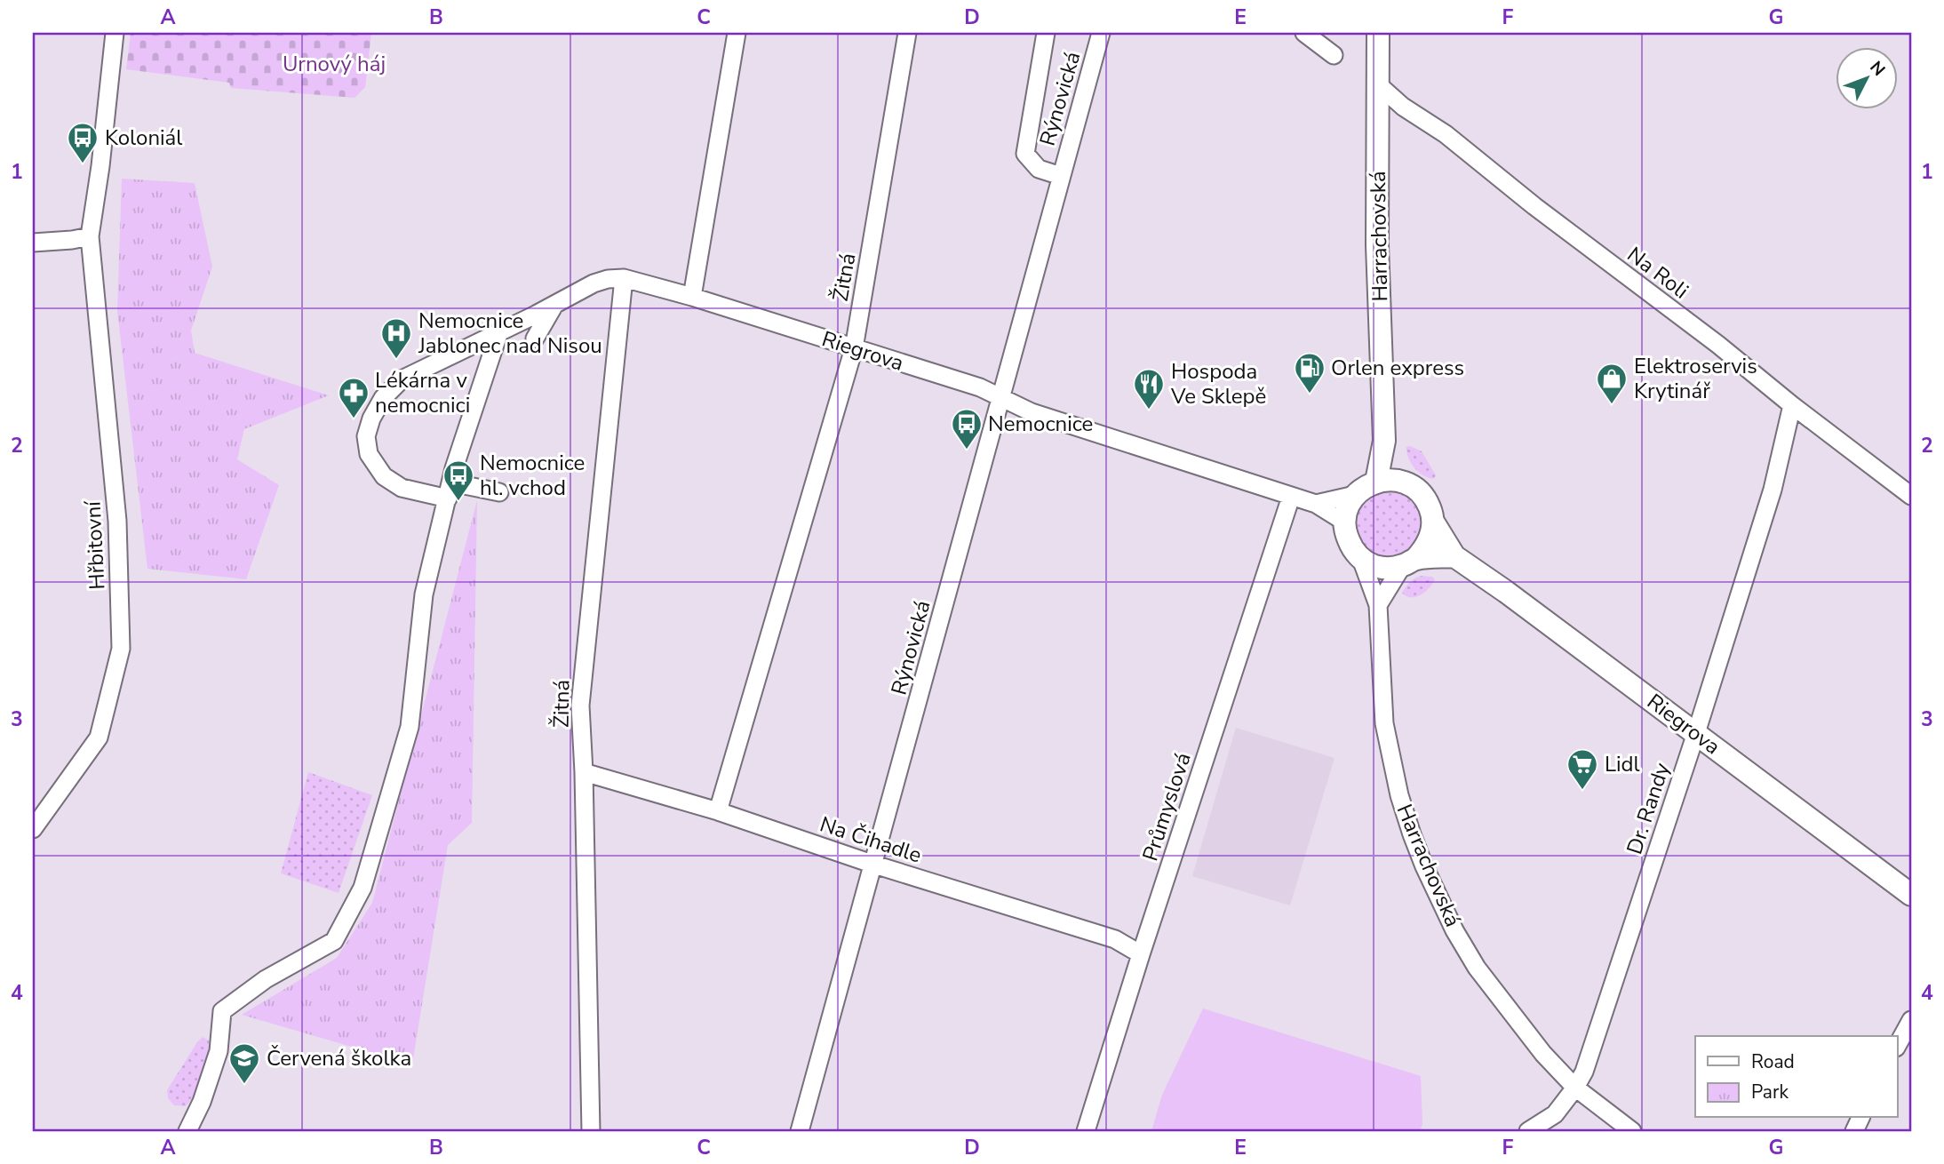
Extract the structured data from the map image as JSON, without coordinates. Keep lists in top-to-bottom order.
{
  "streets": {
    "street": [
      "Rýnovická",
      "Harrachovská",
      "Na Roli",
      "Žitná",
      "Riegrova",
      "Hřbitovní",
      "Průmyslová",
      "Dr. Randy",
      "Na Čihadle"
    ]
  },
  "crossings": [
    ["Rýnovická", "Riegrova"],
    ["Rýnovická", "Na Čihadle"],
    ["Harrachovská", "Na Roli"],
    ["Harrachovská", "Riegrova"],
    ["Harrachovská", "Dr. Randy"],
    ["Na Roli", "Dr. Randy"],
    ["Žitná", "Riegrova"],
    ["Žitná", "Na Čihadle"],
    ["Riegrova", "Průmyslová"],
    ["Riegrova", "Dr. Randy"],
    ["Průmyslová", "Na Čihadle"]
  ],
  "parks": ["Urnový háj"],
  "places": {
    "bus stop": ["Koloniál", "Nemocnice", "Nemocnice hl. vchod"],
    "hospital": ["Nemocnice Jablonec nad Nisou"],
    "fuel station": ["Orlen express"],
    "shop": ["Elektroservis Krytinář"],
    "restaurant": ["Hospoda Ve Sklepě"],
    "pharmacy": ["Lékárna v nemocnici"],
    "supermarket": ["Lidl"],
    "school or university": ["Červená školka"]
  },
  "legend": ["Road", "Park"],
  "north": "top right",
  "grid": {
    "columns": [
      "A",
      "B",
      "C",
      "D",
      "E",
      "F",
      "G"
    ],
    "rows": [
      "1",
      "2",
      "3",
      "4"
    ]
  }
}
